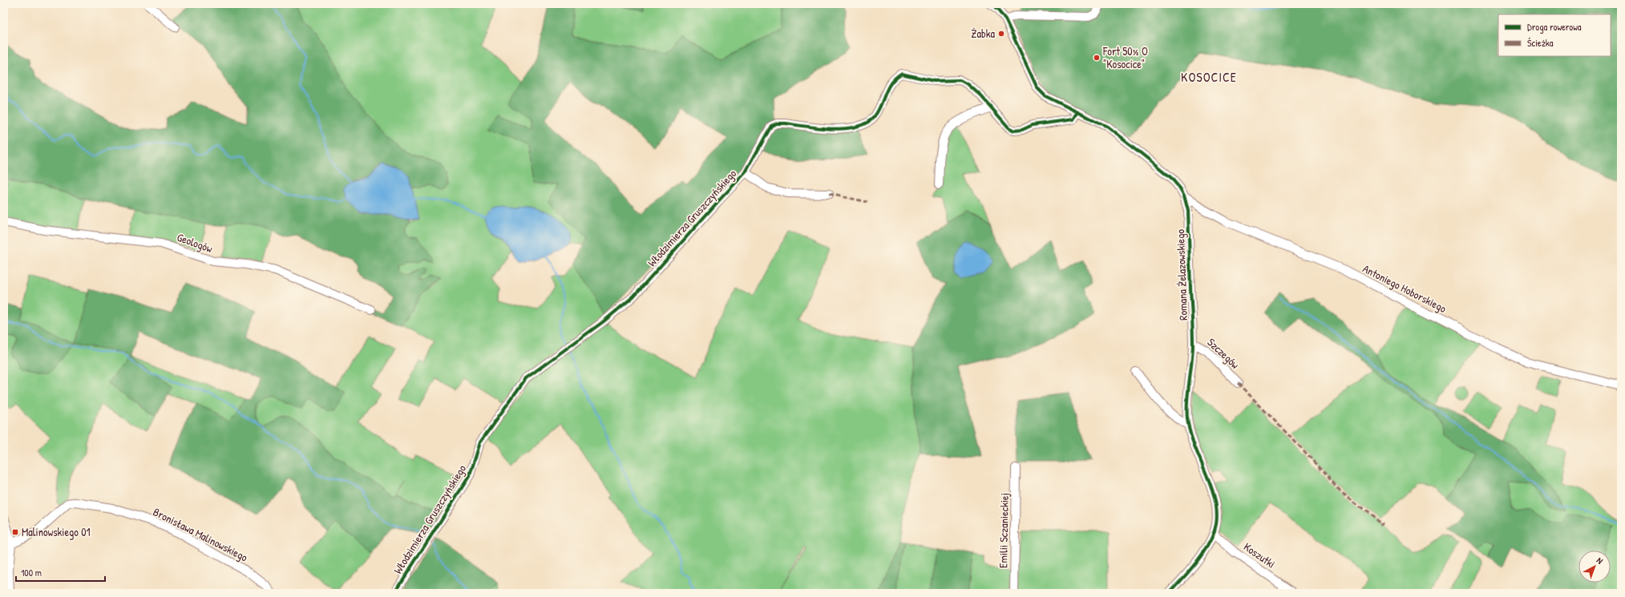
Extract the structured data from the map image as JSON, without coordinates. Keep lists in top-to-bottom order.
{
  "streets": {
    "street": [
      "Włodzimierza Gruszczyńskiego",
      "Geologów",
      "Romana Żelazowskiego",
      "Antoniego Hoborskiego",
      "Szczegów",
      "Emilii Sczanieckiej",
      "Bronisława Malinowskiego",
      "Koszutki"
    ]
  },
  "crossings": [
    ["Włodzimierza Gruszczyńskiego", "Romana Żelazowskiego"],
    ["Romana Żelazowskiego", "Antoniego Hoborskiego"],
    ["Romana Żelazowskiego", "Szczegów"],
    ["Romana Żelazowskiego", "Koszutki"]
  ],
  "districts": ["KOSOCICE"],
  "places": {
    "other": ["Żabka", "Fort 50½ O \"Kosocice\""],
    "transit": ["Malinowskiego 01"]
  },
  "legend": ["Droga rowerowa", "Ścieżka"],
  "scale_bar": "100 m",
  "north": "top right"
}
